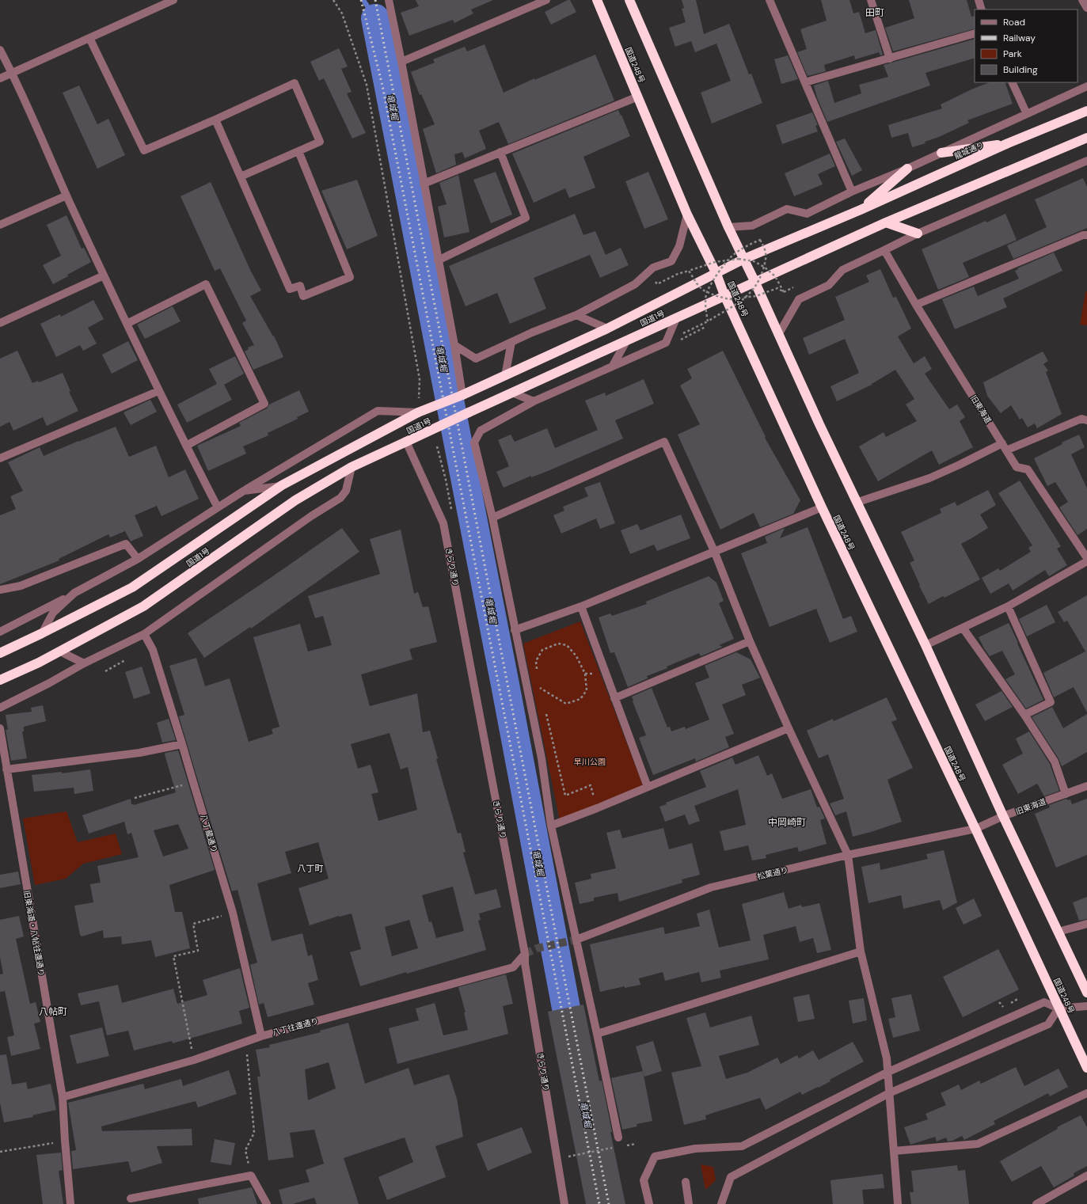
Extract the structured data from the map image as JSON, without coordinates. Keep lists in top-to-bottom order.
{
  "streets": {
    "highway": ["国道248号", "龍城通り", "国道1号"],
    "street": [
      "旧東海道",
      "きらり通り",
      "八丁蔵通り",
      "松葉通り",
      "旧東海道・八帖往還通り",
      "八丁往還通り"
    ]
  },
  "crossings": [
    ["国道248号", "国道1号"],
    ["国道248号", "旧東海道"],
    ["国道248号", "松葉通り"],
    ["龍城通り", "国道1号"],
    ["国道1号", "きらり通り"],
    ["旧東海道", "松葉通り"],
    ["きらり通り", "八丁往還通り"],
    ["八丁蔵通り", "八丁往還通り"],
    ["旧東海道・八帖往還通り", "八丁往還通り"]
  ],
  "districts": [
    "田町",
    "中岡崎町",
    "八丁町",
    "八帖町"
  ],
  "water": ["竜城堀"],
  "parks": ["早川公園"],
  "legend": [
    "Road",
    "Railway",
    "Park",
    "Building"
  ]
}
